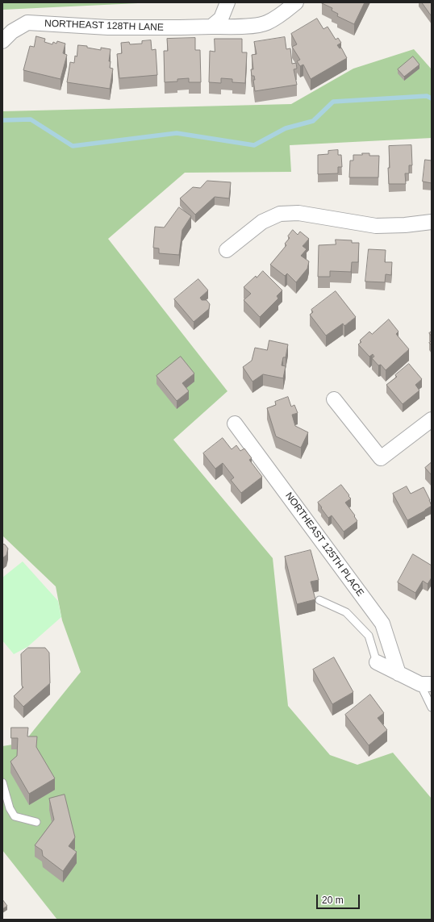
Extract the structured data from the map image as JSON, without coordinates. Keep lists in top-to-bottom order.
{
  "streets": {
    "street": ["NORTHEAST 128TH LANE", "NORTHEAST 125TH PLACE"]
  },
  "scale_bar": "20 m"
}
